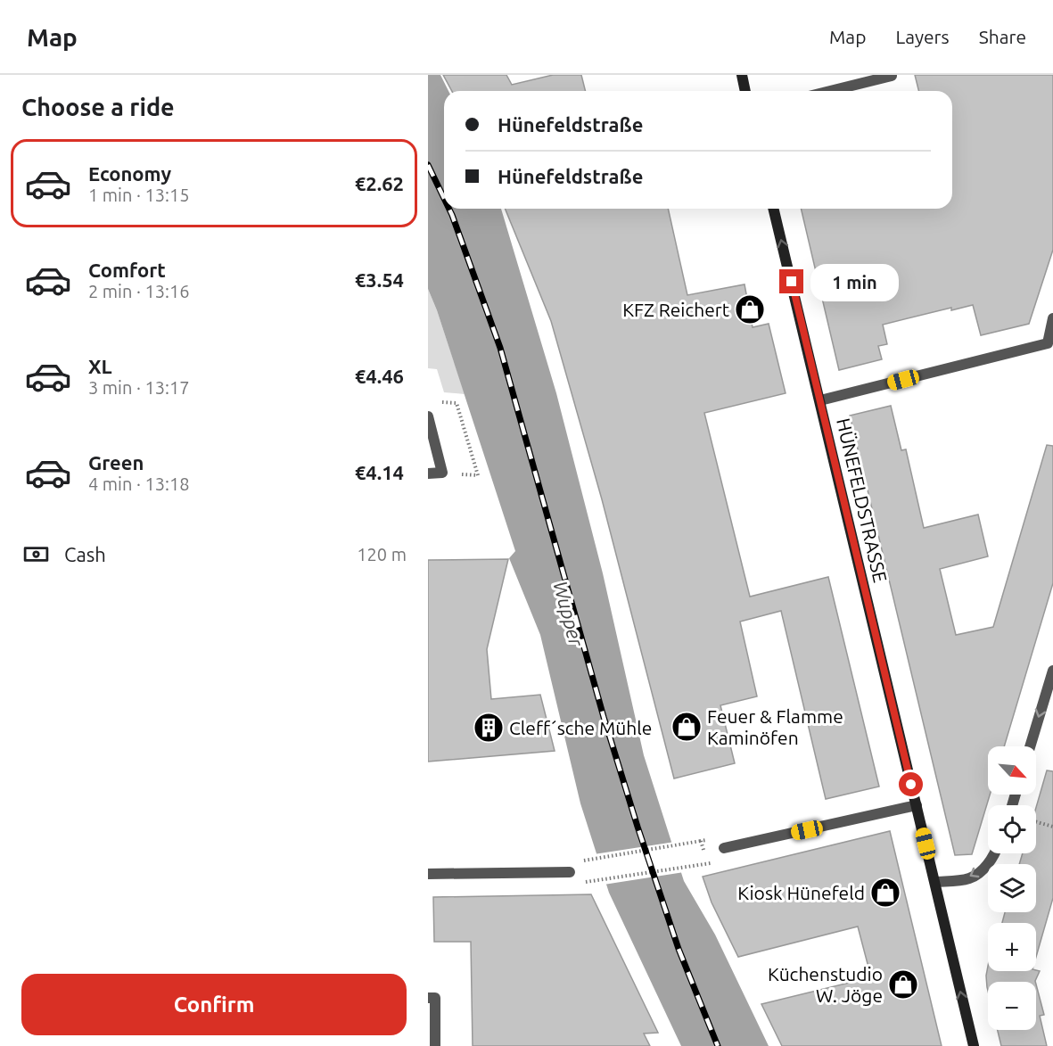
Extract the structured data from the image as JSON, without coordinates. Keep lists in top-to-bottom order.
{
  "streets": {
    "street": ["HÜNEFELDSTRASSE"]
  },
  "one_way": ["HÜNEFELDSTRASSE"],
  "water": ["Wupper"],
  "places": {
    "shop": [
      "KFZ Reichert",
      "Feuer & Flamme Kaminöfen",
      "Kiosk Hünefeld",
      "Küchenstudio W. Jöge"
    ],
    "building": ["Cleff´sche Mühle"]
  },
  "north": "bottom right",
  "page": {
    "header": "Map",
    "nav": ["Map", "Layers", "Share"],
    "heading": "Choose a ride",
    "banner": ["Hünefeldstraße", "Hünefeldstraße"],
    "list": [
      {
        "name": "Economy",
        "note": "1 min · 13:15",
        "value": "€2.62"
      },
      {
        "name": "Comfort",
        "note": "2 min · 13:16",
        "value": "€3.54"
      },
      {
        "name": "XL",
        "note": "3 min · 13:17",
        "value": "€4.46"
      },
      {
        "name": "Green",
        "note": "4 min · 13:18",
        "value": "€4.14"
      }
    ],
    "bubble": "1 min",
    "pay": ["Cash", "120 m"],
    "map_buttons": ["+", "−"],
    "buttons": "Confirm"
  }
}
